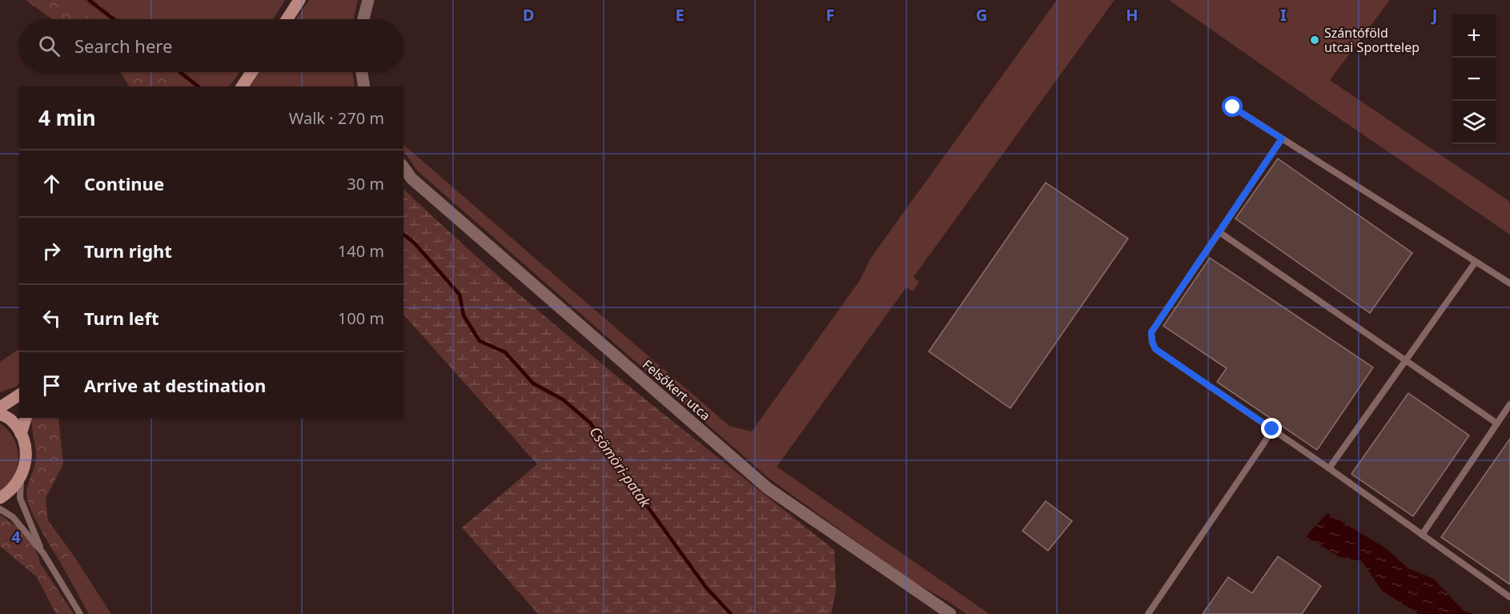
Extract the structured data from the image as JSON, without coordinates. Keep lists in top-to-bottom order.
{
  "streets": {
    "street": ["Felsőkert utca"]
  },
  "water": ["Csömöri-patak"],
  "places": ["Szántóföld utcai Sporttelep"],
  "page": {
    "map_buttons": ["+", "−"],
    "search": "Search here",
    "heading": ["4 min", "Walk · 270 m"],
    "list": [
      ["Continue", "30 m"],
      ["Turn right", "140 m"],
      ["Turn left", "100 m"],
      "Arrive at destination"
    ]
  },
  "grid": {
    "columns": [
      "D",
      "E",
      "F",
      "G",
      "H",
      "I",
      "J"
    ],
    "rows": ["4"]
  }
}
